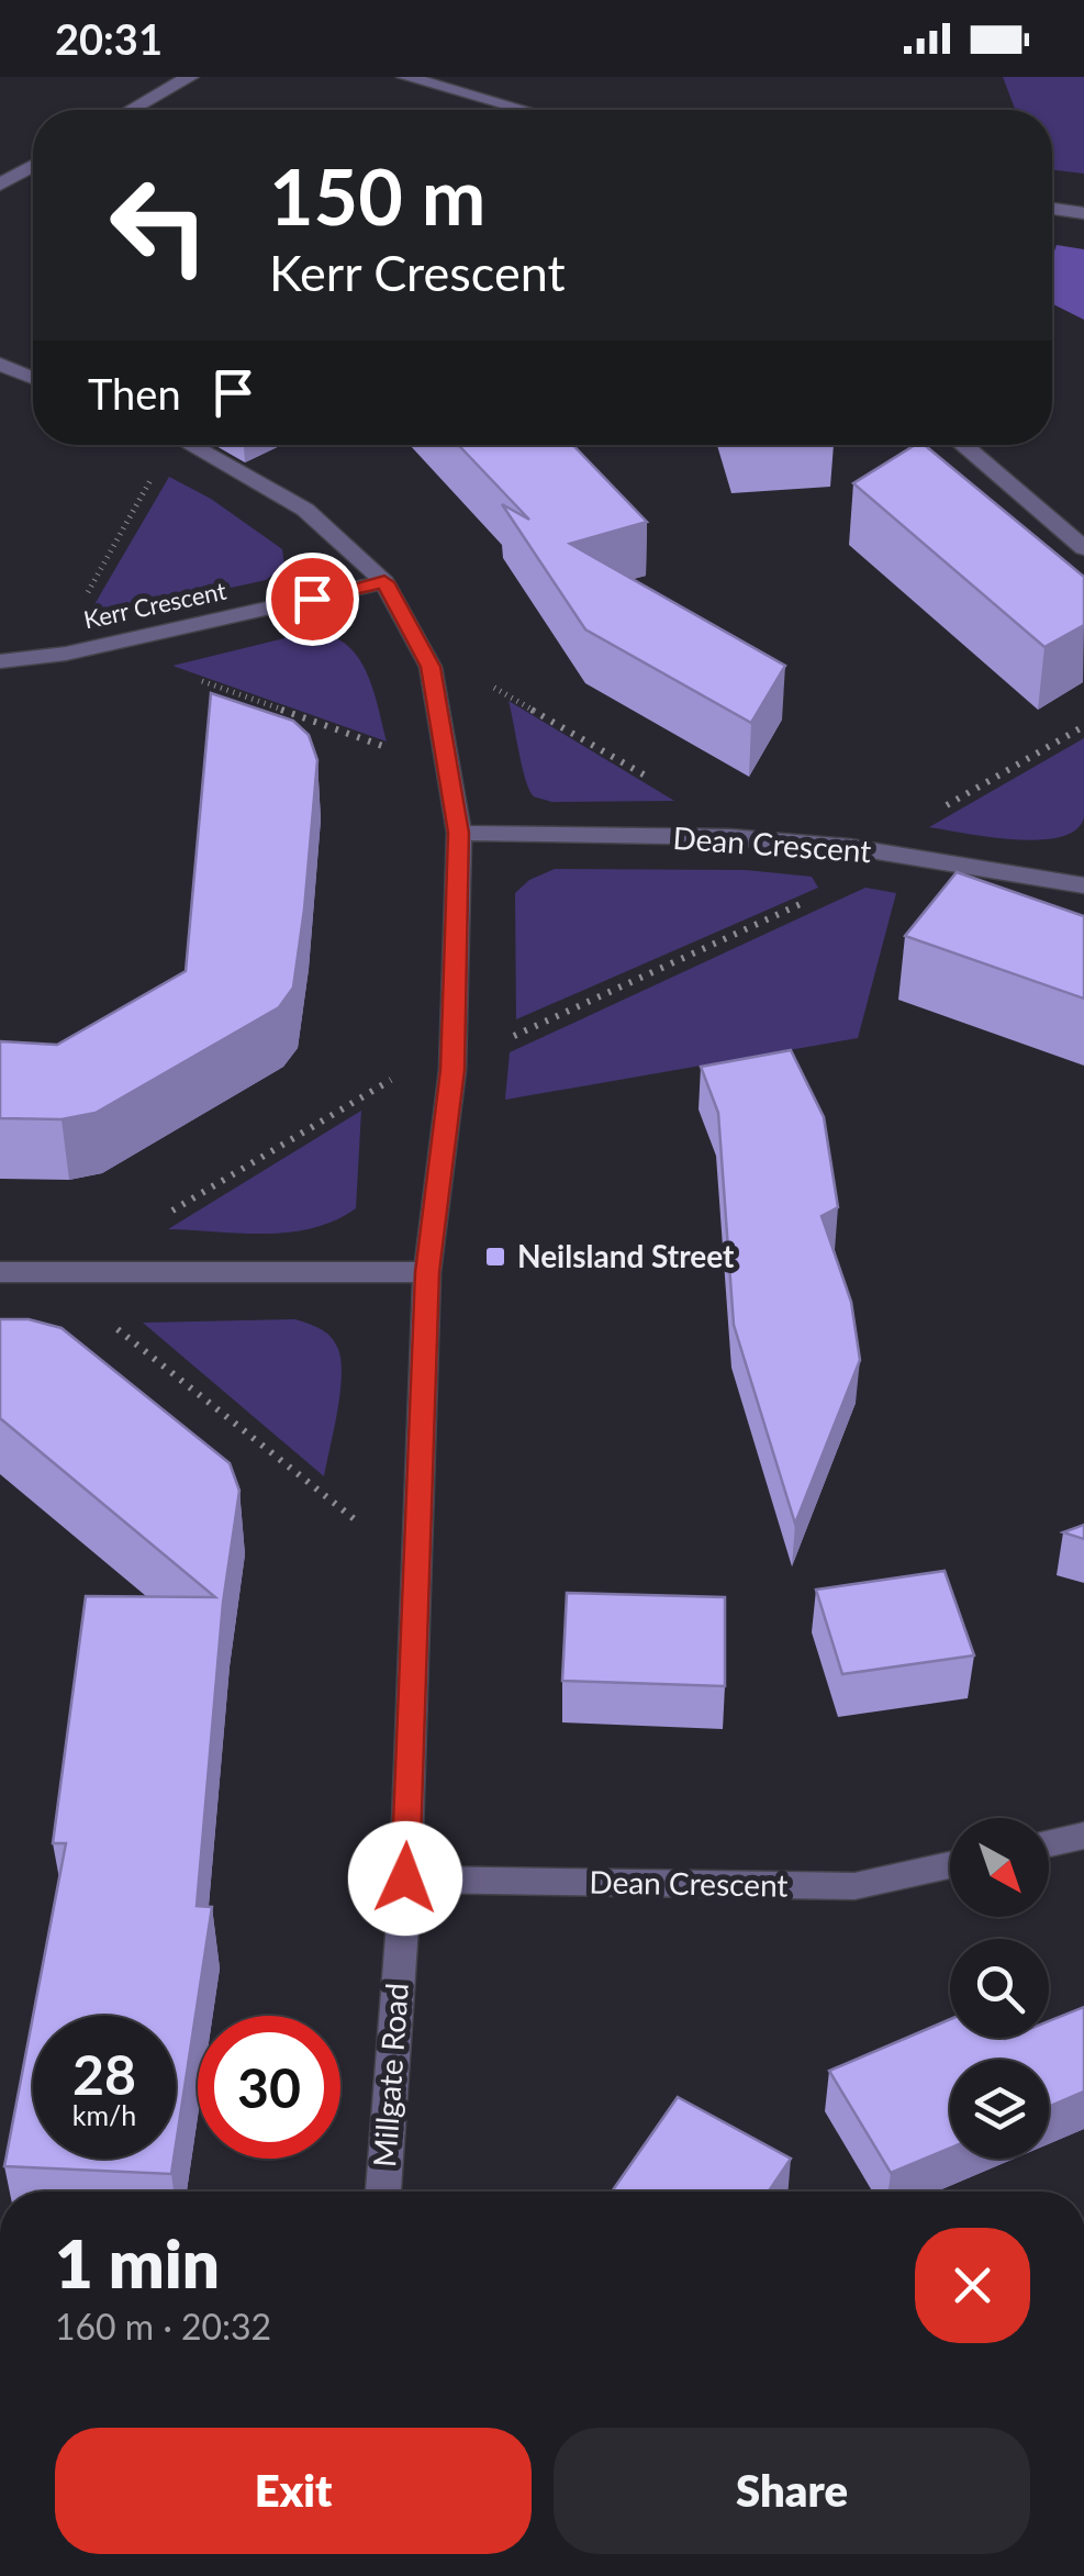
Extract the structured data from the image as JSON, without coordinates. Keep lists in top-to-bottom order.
{
  "streets": {
    "street": ["Kerr Crescent", "Dean Crescent", "Millgate Road"]
  },
  "crossings": [
    ["Kerr Crescent", "Millgate Road"],
    ["Dean Crescent", "Millgate Road"]
  ],
  "places": {
    "transit": ["Neilsland Street"]
  },
  "north": "bottom right",
  "page": {
    "status": "20:31",
    "turn": ["150 m", "Kerr Crescent"],
    "then": "Then",
    "speed": "28 km/h",
    "limit": "30",
    "heading": ["1 min", "160 m · 20:32"],
    "buttons": ["Exit", "Share"]
  }
}
